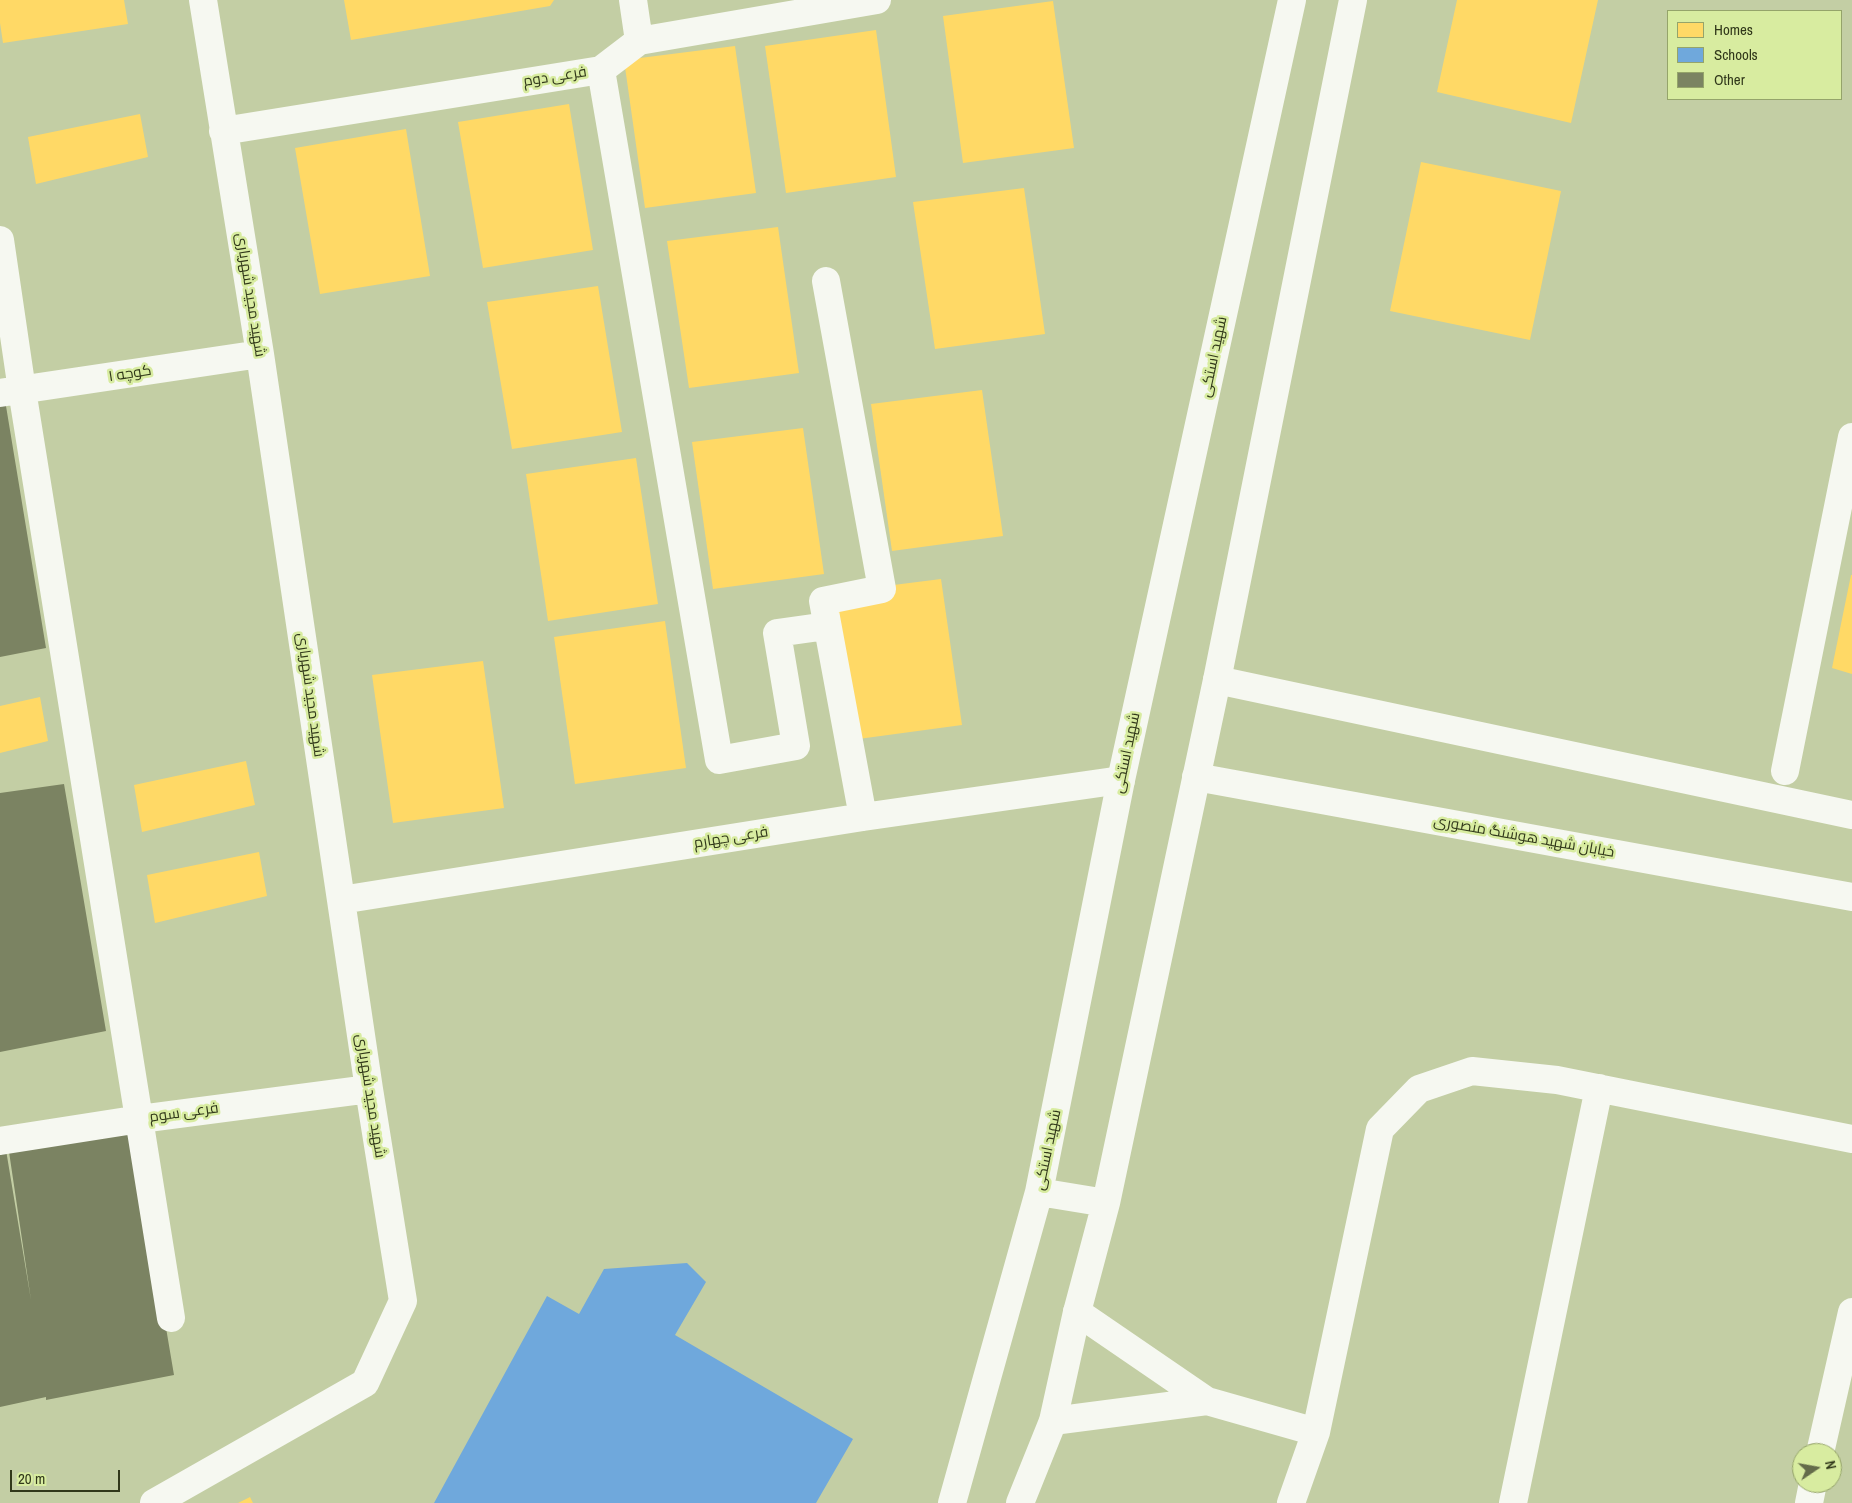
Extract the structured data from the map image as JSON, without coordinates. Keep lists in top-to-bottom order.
{
  "streets": {
    "street": [
      "فرعی دوم",
      "شهید مجید شهریاری",
      "شهید استکی",
      "کوچه ۱",
      "خیابان شهید هوشنگ منصوری",
      "فرعی چهارم",
      "فرعی سوم"
    ]
  },
  "crossings": [
    ["فرعی دوم", "شهید مجید شهریاری"],
    ["شهید مجید شهریاری", "کوچه ۱"],
    ["شهید مجید شهریاری", "فرعی چهارم"],
    ["شهید مجید شهریاری", "فرعی سوم"],
    ["شهید استکی", "فرعی چهارم"]
  ],
  "legend": ["Homes", "Schools", "Other"],
  "scale_bar": "20 m",
  "north": "right"
}
